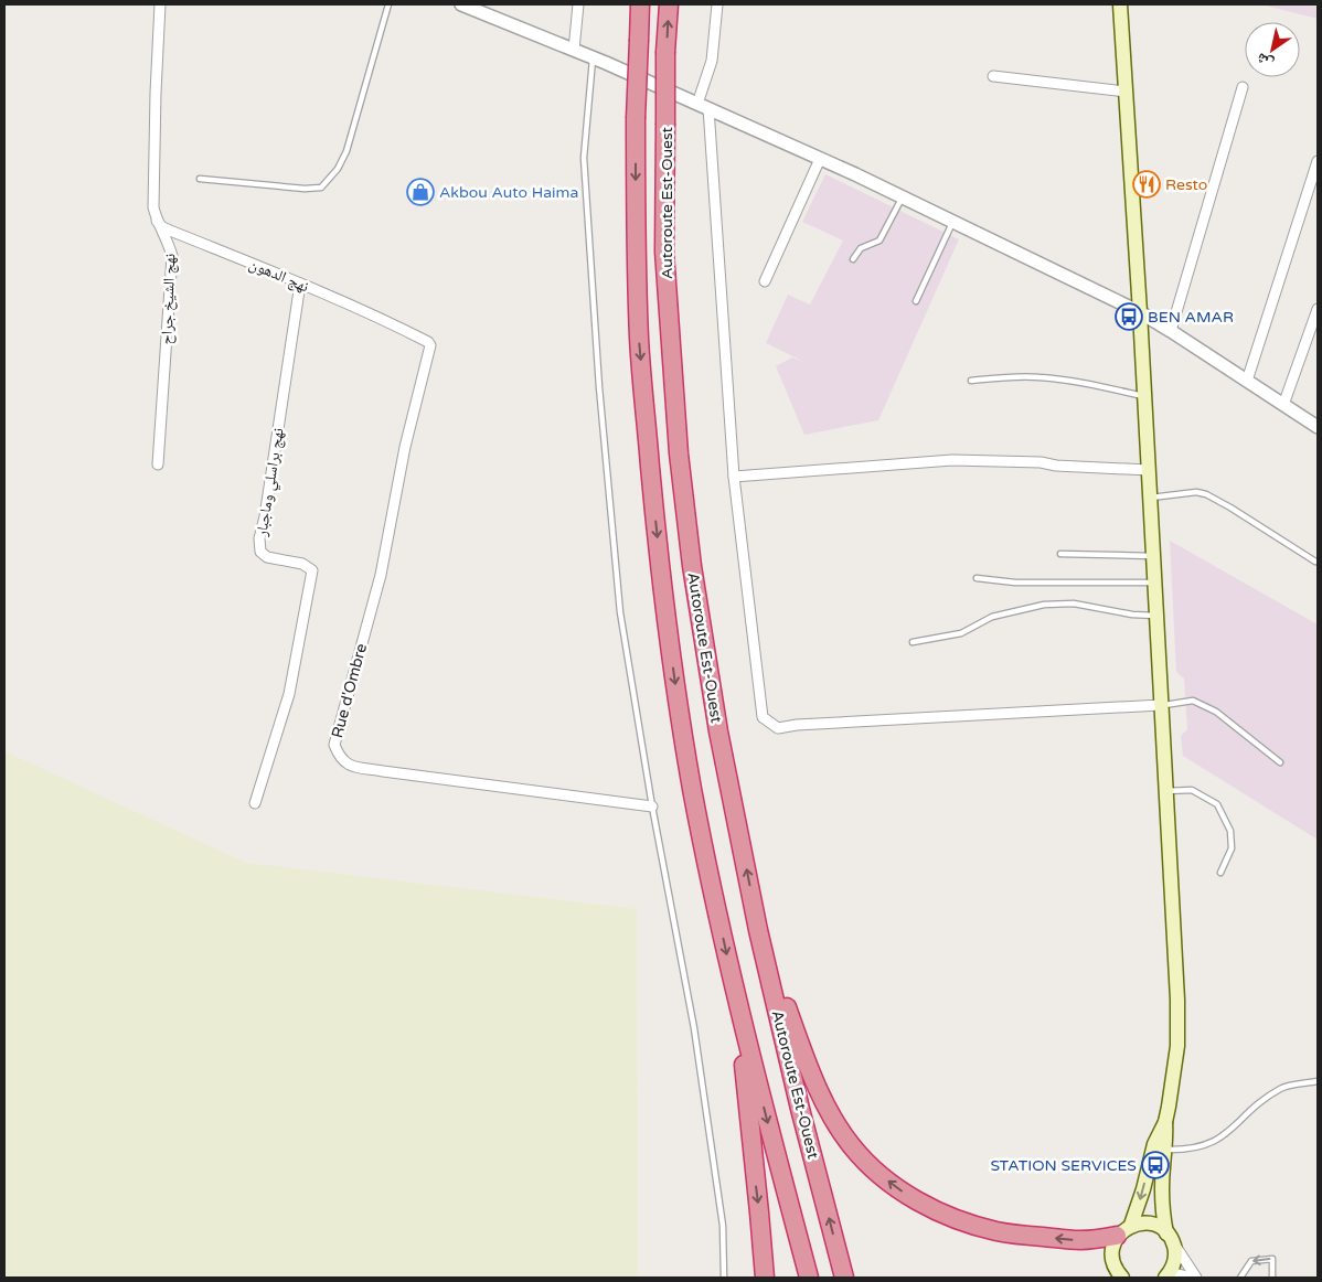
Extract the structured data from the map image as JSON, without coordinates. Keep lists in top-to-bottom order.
{
  "streets": {
    "highway": ["Autoroute Est-Ouest"],
    "street": [
      "نهج الدهون",
      "نهج الشيخ جراح",
      "نهج براسلي وماجبار",
      "Rue d'Ombre"
    ]
  },
  "crossings": [
    ["نهج الدهون", "نهج الشيخ جراح"],
    ["نهج الدهون", "نهج براسلي وماجبار"],
    ["نهج الدهون", "Rue d'Ombre"]
  ],
  "places": {
    "restaurant": ["Resto"],
    "shop": ["Akbou Auto Haima"],
    "bus stop": ["BEN AMAR", "STATION SERVICES"]
  },
  "north": "bottom left"
}
